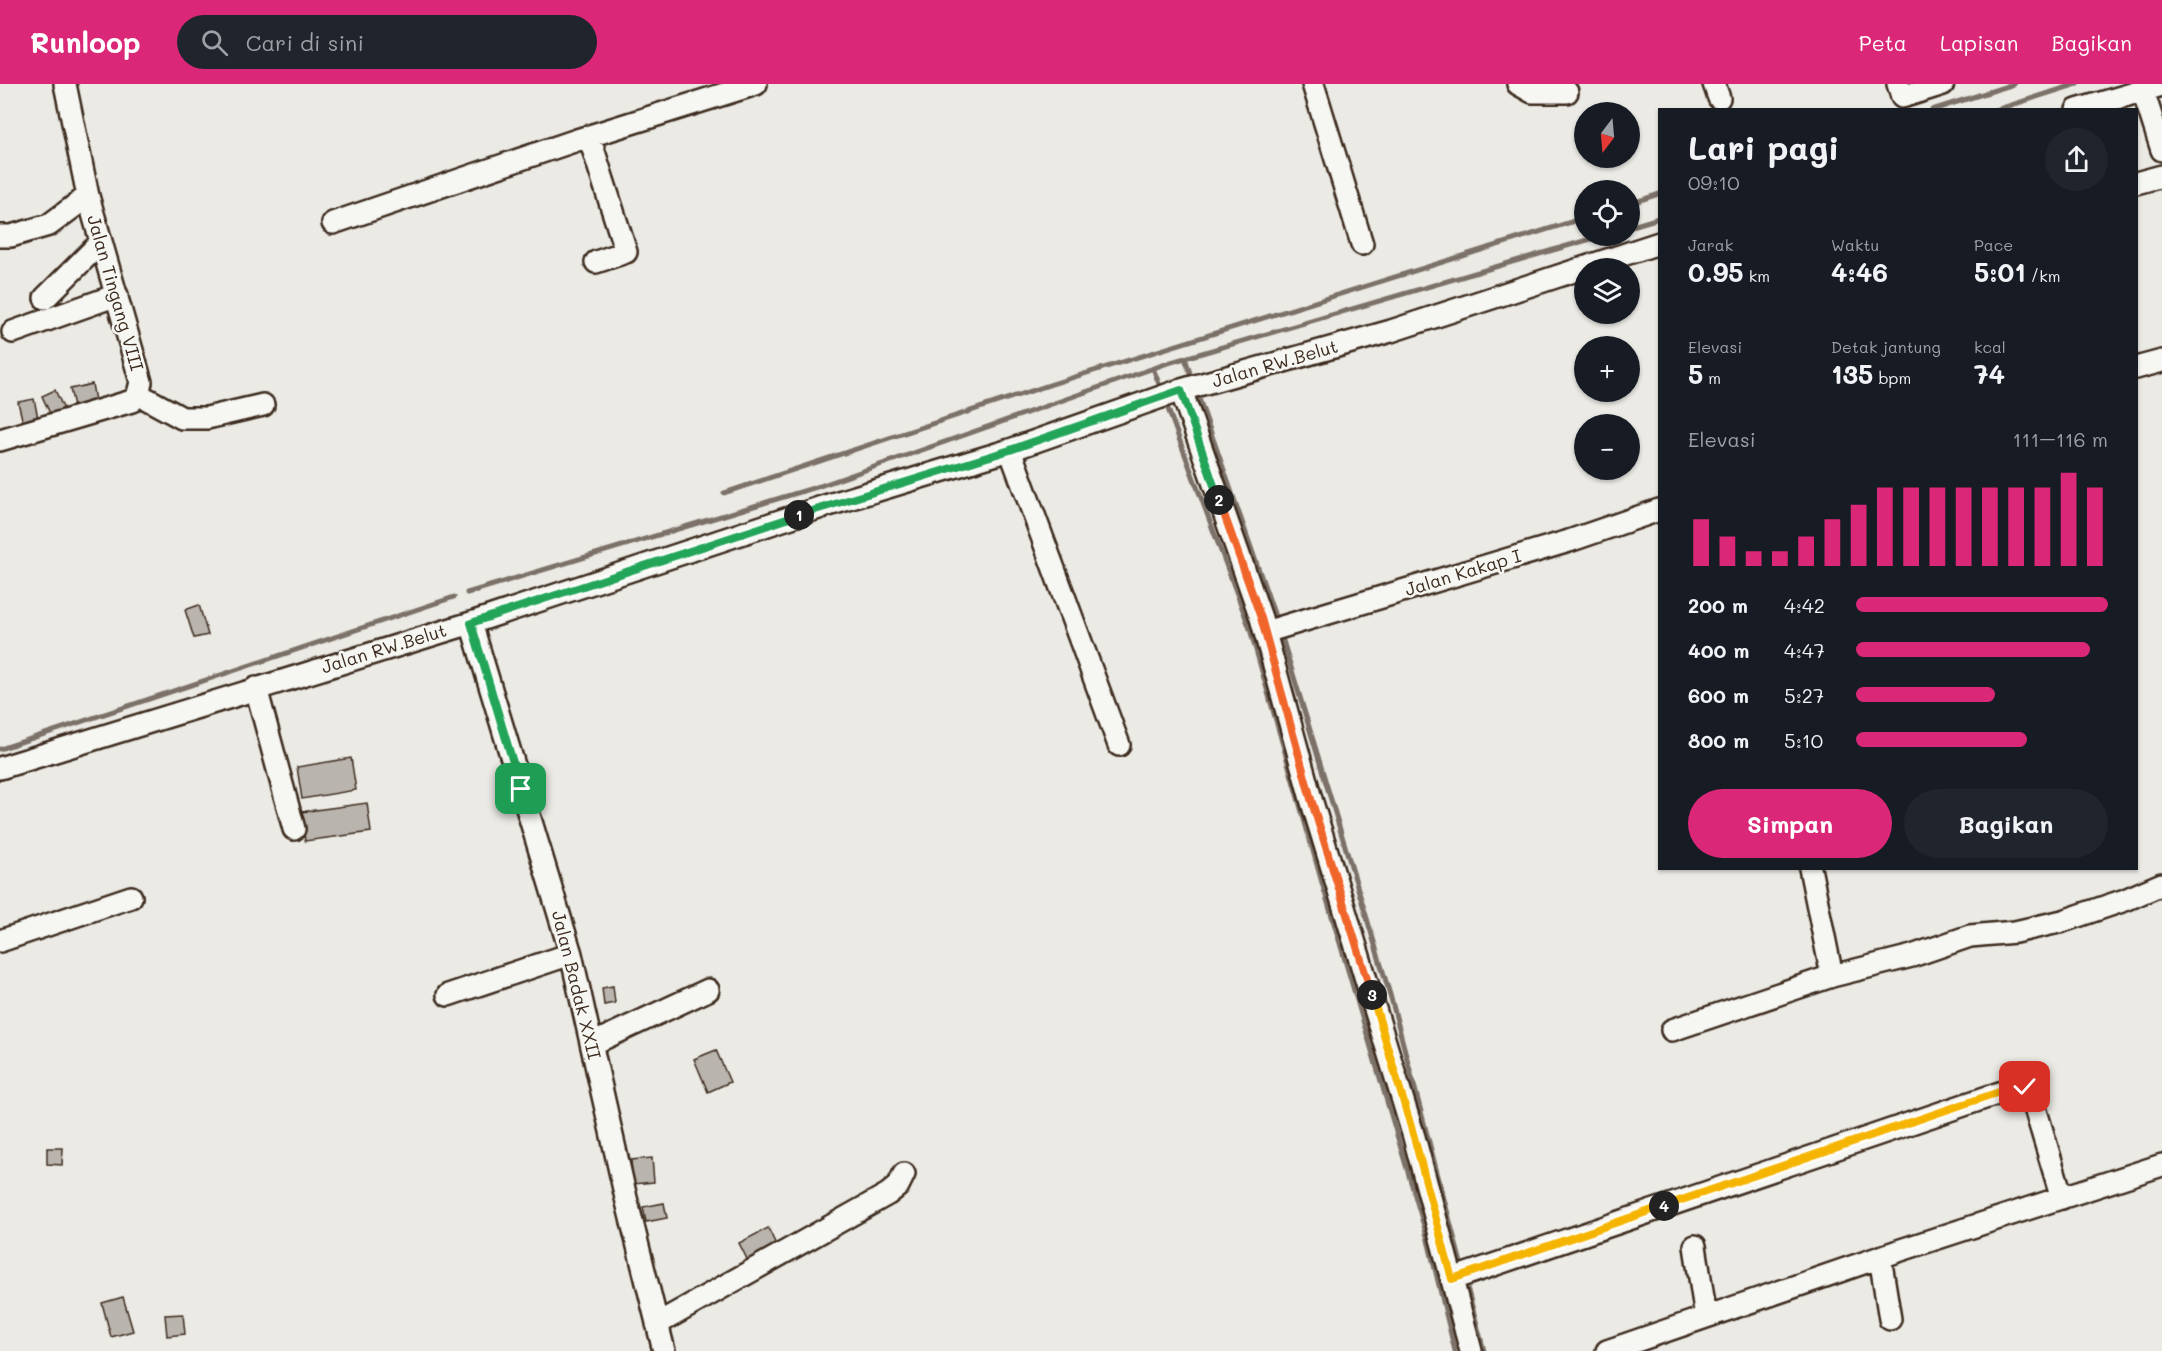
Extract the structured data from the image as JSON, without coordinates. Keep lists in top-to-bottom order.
{
  "streets": {
    "street": [
      "Jalan Tingang VIII",
      "Jalan RW.Belut",
      "Jalan Kakap I",
      "Jalan Badak XXII"
    ]
  },
  "crossings": [
    ["Jalan RW.Belut", "Jalan Badak XXII"]
  ],
  "north": "bottom",
  "page": {
    "header": "Runloop",
    "search": "Cari di sini",
    "nav": ["Peta", "Lapisan", "Bagikan"],
    "map_buttons": ["+", "−"],
    "heading": ["Lari pagi", "09:10"],
    "stats": [
      ["Jarak", "0.95 km"],
      ["Waktu", "4:46"],
      ["Pace", "5:01 /km"],
      ["Elevasi", "5 m"],
      ["Detak jantung", "135 bpm"],
      ["kcal", "74"]
    ],
    "chart": ["Elevasi", "111–116 m"],
    "pins": [
      "2",
      "1",
      "3",
      "4"
    ],
    "list": [
      {
        "name": "200 m",
        "note": "4:42"
      },
      {
        "name": "400 m",
        "note": "4:47"
      },
      {
        "name": "600 m",
        "note": "5:27"
      },
      {
        "name": "800 m",
        "note": "5:10"
      }
    ],
    "buttons": ["Simpan", "Bagikan"]
  }
}
